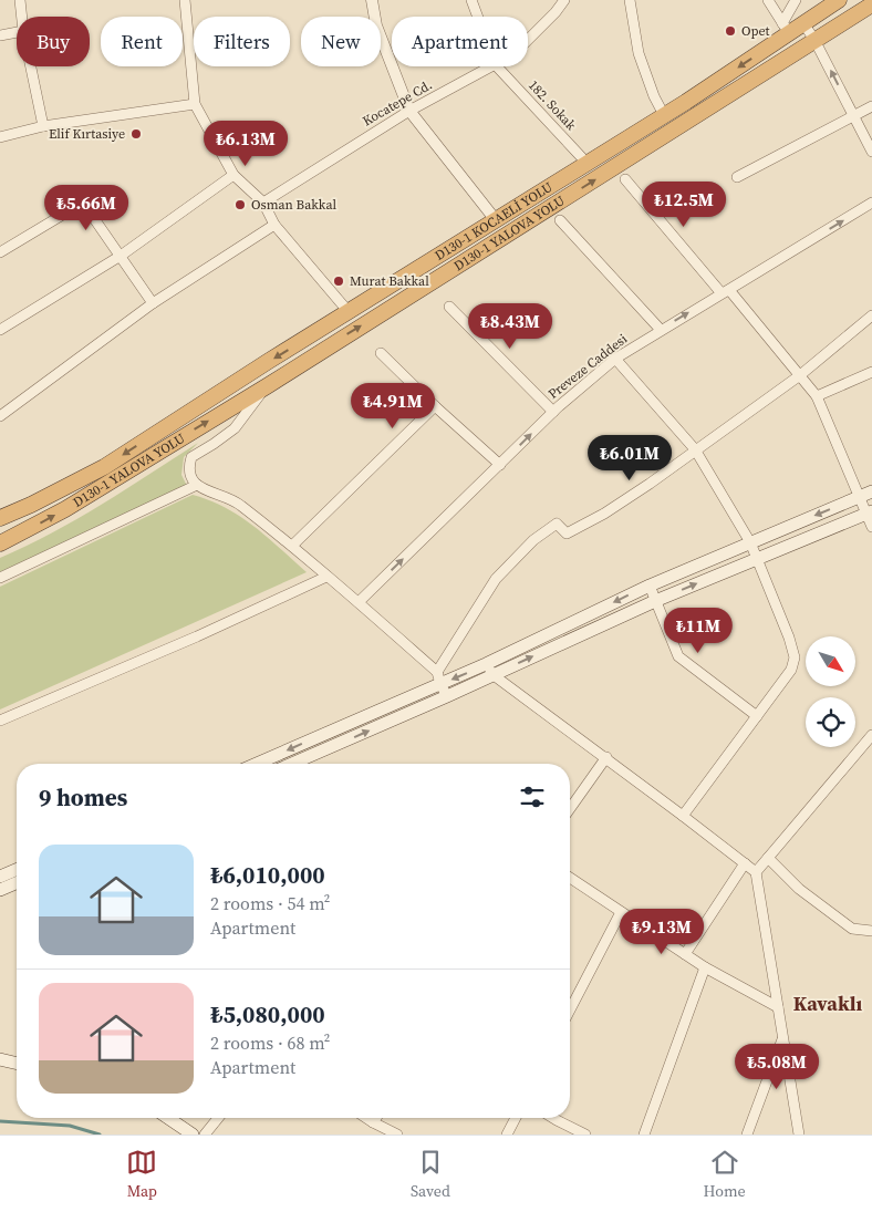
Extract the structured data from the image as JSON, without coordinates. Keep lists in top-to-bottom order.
{
  "streets": {
    "highway": ["D130-1 KOCAELİ YOLU", "D130-1 YALOVA YOLU"],
    "street": ["Kocatepe Cd.", "182. Sokak", "Preveze Caddesi"]
  },
  "crossings": [
    ["182. Sokak", "D130-1 KOCAELİ YOLU"]
  ],
  "one_way": ["D130-1 KOCAELİ YOLU", "D130-1 YALOVA YOLU"],
  "districts": ["Kavaklı"],
  "places": [
    "Opet",
    "Elif Kırtasiye",
    "Osman Bakkal",
    "Murat Bakkal"
  ],
  "north": "bottom right",
  "page": {
    "chip": [
      "Buy",
      "Rent",
      "Filters",
      "New",
      "Apartment"
    ],
    "price": [
      "₺6.13M",
      "₺12.5M",
      "₺5.66M",
      "₺8.43M",
      "₺4.91M",
      "₺6.01M",
      "₺11M",
      "₺9.13M",
      "₺5.08M"
    ],
    "heading": "9 homes",
    "list": [
      {
        "name": "₺6,010,000",
        "note": "2 rooms · 54 m² · Apartment"
      },
      {
        "name": "₺5,080,000",
        "note": "2 rooms · 68 m² · Apartment"
      }
    ],
    "tabs": ["Map", "Saved", "Home"]
  }
}
